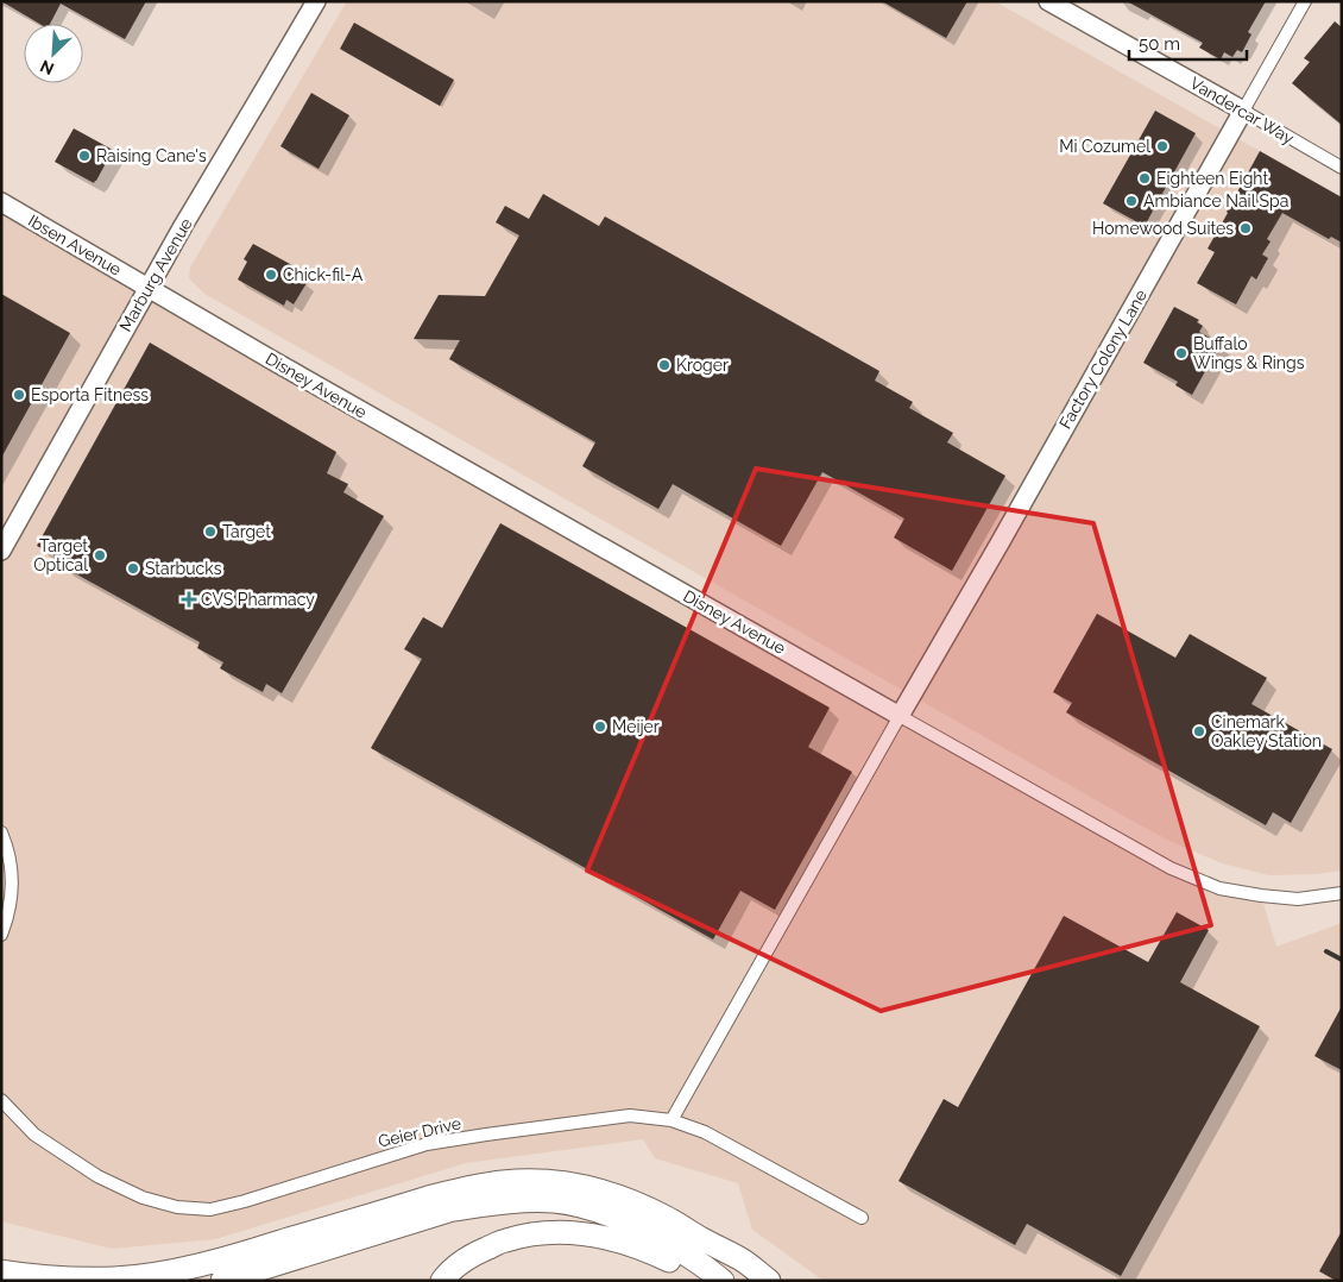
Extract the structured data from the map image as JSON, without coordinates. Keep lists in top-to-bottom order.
{
  "streets": {
    "street": [
      "Vandercar Way",
      "Ibsen Avenue",
      "Marburg Avenue",
      "Factory Colony Lane",
      "Disney Avenue",
      "Geier Drive"
    ]
  },
  "crossings": [
    ["Vandercar Way", "Factory Colony Lane"],
    ["Ibsen Avenue", "Marburg Avenue"],
    ["Ibsen Avenue", "Disney Avenue"],
    ["Marburg Avenue", "Disney Avenue"],
    ["Factory Colony Lane", "Disney Avenue"]
  ],
  "places": {
    "other": [
      "Mi Cozumel",
      "Raising Cane's",
      "Eighteen Eight",
      "Ambiance Nail Spa",
      "Homewood Suites",
      "Chick-fil-A",
      "Buffalo Wings & Rings",
      "Kroger",
      "Esporta Fitness",
      "Target",
      "Target Optical",
      "Starbucks",
      "Meijer",
      "Cinemark Oakley Station"
    ],
    "health": ["CVS Pharmacy"]
  },
  "scale_bar": "50 m",
  "north": "bottom left"
}
